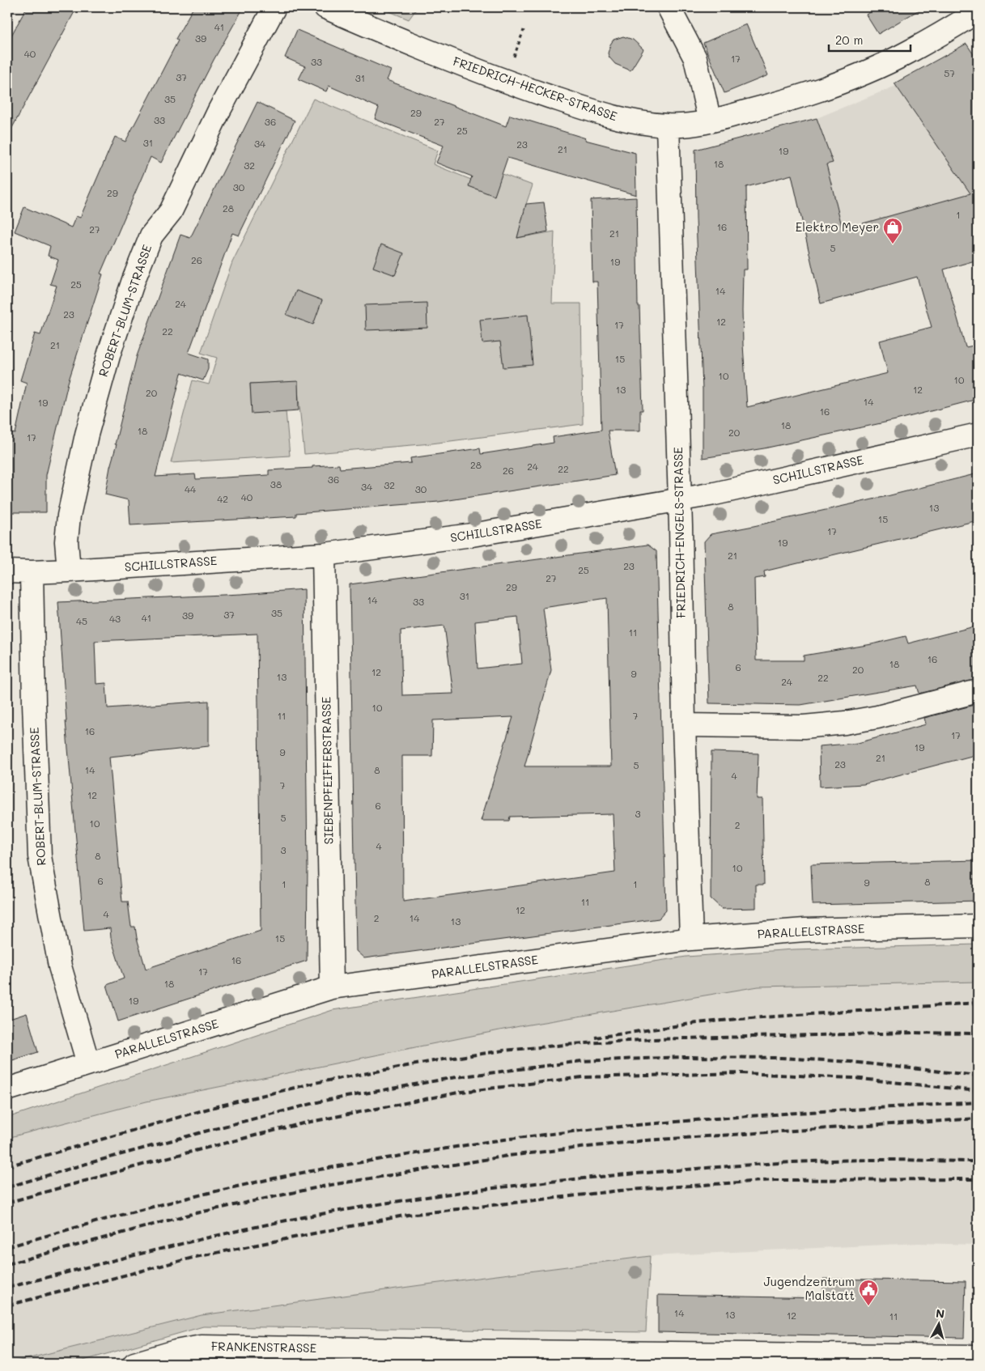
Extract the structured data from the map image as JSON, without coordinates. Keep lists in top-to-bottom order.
{
  "streets": {
    "street": [
      "FRIEDRICH-HECKER-STRASSE",
      "ROBERT-BLUM-STRASSE",
      "SCHILLSTRASSE",
      "FRIEDRICH-ENGELS-STRASSE",
      "SIEBENPFEIFFERSTRASSE",
      "PARALLELSTRASSE",
      "FRANKENSTRASSE"
    ]
  },
  "crossings": [
    ["FRIEDRICH-HECKER-STRASSE", "FRIEDRICH-ENGELS-STRASSE"],
    ["ROBERT-BLUM-STRASSE", "SCHILLSTRASSE"],
    ["ROBERT-BLUM-STRASSE", "PARALLELSTRASSE"],
    ["SCHILLSTRASSE", "FRIEDRICH-ENGELS-STRASSE"],
    ["SCHILLSTRASSE", "SIEBENPFEIFFERSTRASSE"],
    ["FRIEDRICH-ENGELS-STRASSE", "PARALLELSTRASSE"],
    ["SIEBENPFEIFFERSTRASSE", "PARALLELSTRASSE"]
  ],
  "places": {
    "shop": ["Elektro Meyer"],
    "public building": ["Jugendzentrum Malstatt"]
  },
  "house_numbers": [
    "41",
    "39",
    "40",
    "17",
    "33",
    "57",
    "37",
    "31",
    "35",
    "29",
    "33",
    "36",
    "27",
    "25",
    "31",
    "34",
    "23",
    "21",
    "19",
    "18",
    "32",
    "30",
    "29",
    "28",
    "1",
    "16",
    "27",
    "21",
    "5",
    "26",
    "19",
    "25",
    "14",
    "24",
    "23",
    "12",
    "17",
    "22",
    "21",
    "15",
    "10",
    "10",
    "13",
    "12",
    "20",
    "14",
    "19",
    "16",
    "18",
    "18",
    "20",
    "17",
    "28",
    "24",
    "22",
    "26",
    "36",
    "38",
    "32",
    "34",
    "44",
    "30",
    "40",
    "42",
    "13",
    "15",
    "17",
    "19",
    "21",
    "23",
    "25",
    "27",
    "29",
    "31",
    "14",
    "33",
    "8",
    "35",
    "37",
    "39",
    "41",
    "43",
    "45",
    "11",
    "16",
    "18",
    "6",
    "20",
    "12",
    "9",
    "13",
    "22",
    "24",
    "10",
    "11",
    "7",
    "16",
    "17",
    "19",
    "9",
    "21",
    "23",
    "5",
    "14",
    "8",
    "4",
    "7",
    "12",
    "6",
    "3",
    "5",
    "10",
    "2",
    "4",
    "3",
    "8",
    "10",
    "6",
    "8",
    "9",
    "1",
    "1",
    "11",
    "12",
    "4",
    "2",
    "14",
    "13",
    "15",
    "16",
    "17",
    "18",
    "19",
    "14",
    "13",
    "12",
    "11"
  ],
  "scale_bar": "20 m",
  "north": "top"
}
